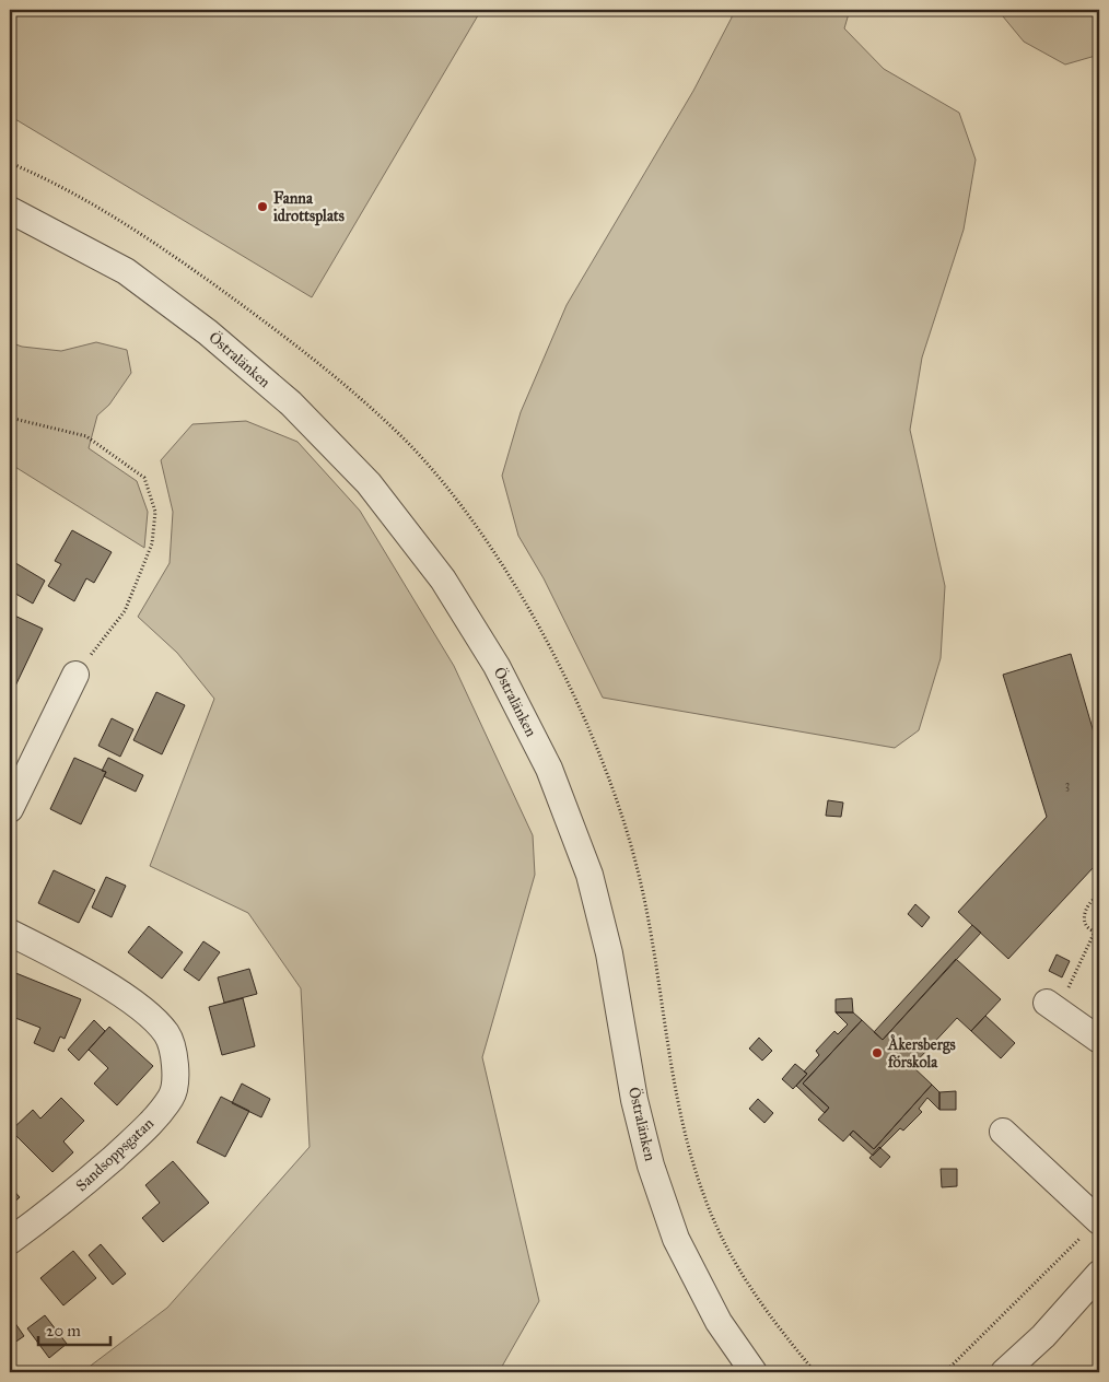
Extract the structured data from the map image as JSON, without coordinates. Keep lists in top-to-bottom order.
{
  "streets": {
    "street": ["Östralänken", "Sandsoppsgatan"]
  },
  "places": ["Fanna idrottsplats", "Åkersbergs förskola"],
  "house_numbers": ["3"],
  "scale_bar": "20 m"
}
